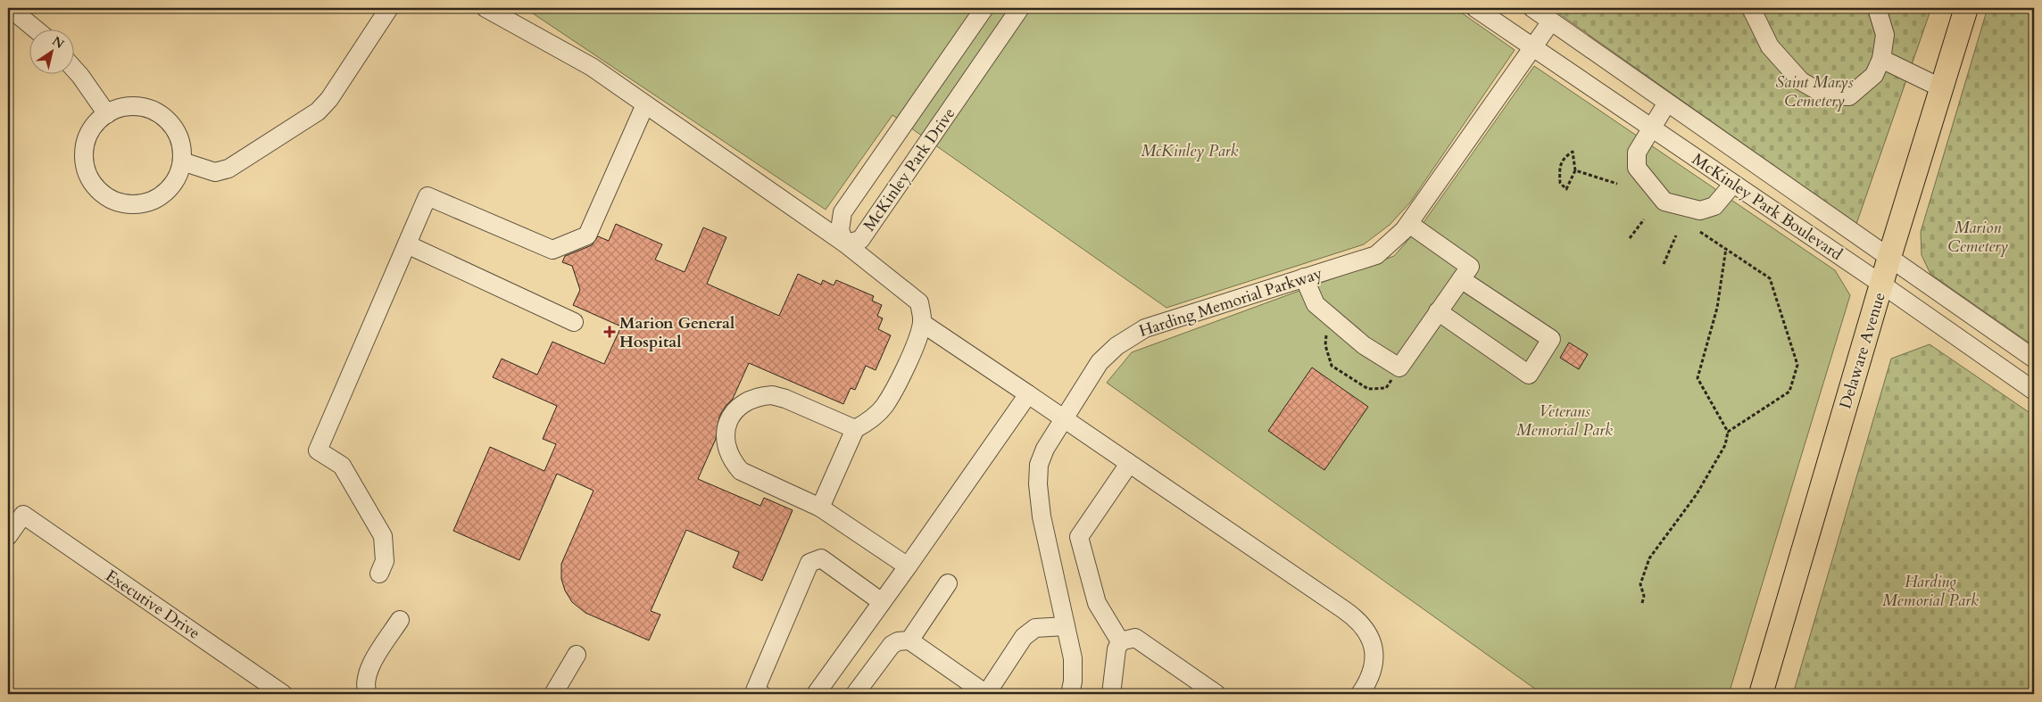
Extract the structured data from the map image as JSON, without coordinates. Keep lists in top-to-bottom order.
{
  "streets": {
    "main road": ["Delaware Avenue"],
    "street": [
      "McKinley Park Drive",
      "McKinley Park Boulevard",
      "Harding Memorial Parkway",
      "Executive Drive"
    ]
  },
  "crossings": [
    ["McKinley Park Boulevard", "Harding Memorial Parkway"],
    ["McKinley Park Boulevard", "Delaware Avenue"]
  ],
  "parks": [
    "Saint Marys Cemetery",
    "McKinley Park",
    "Marion Cemetery",
    "Veterans Memorial Park",
    "Harding Memorial Park"
  ],
  "places": {
    "health": ["Marion General Hospital"]
  },
  "north": "top right"
}
